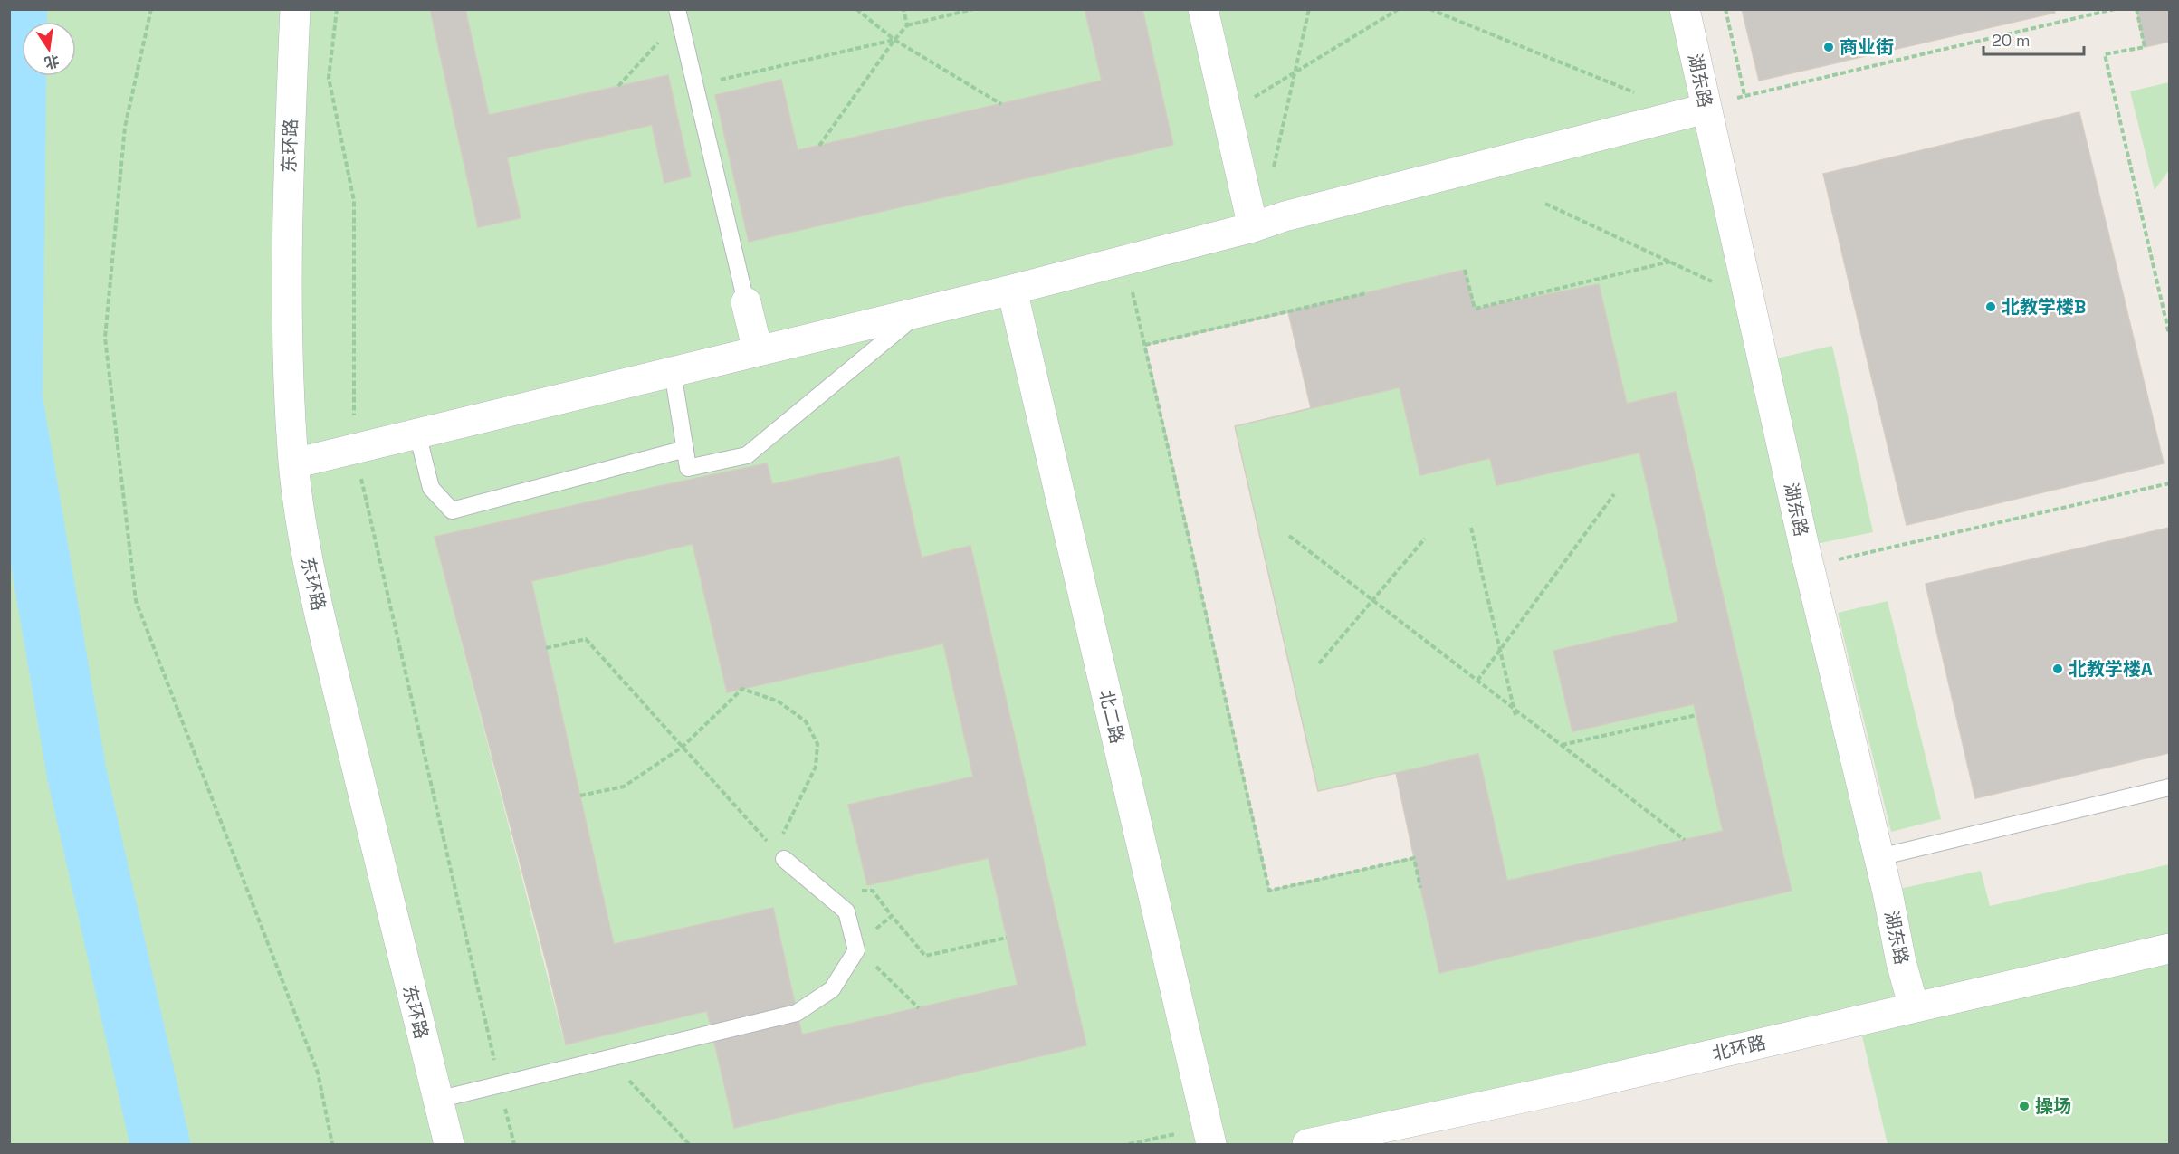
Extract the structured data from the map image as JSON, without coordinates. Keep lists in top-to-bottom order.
{
  "streets": {
    "street": [
      "湖东路",
      "东环路",
      "北二路",
      "北环路"
    ]
  },
  "crossings": [
    ["湖东路", "北环路"]
  ],
  "places": [
    "商业街",
    "北教学楼B",
    "北教学楼A",
    "操场"
  ],
  "scale_bar": "20 m",
  "north": "bottom"
}
